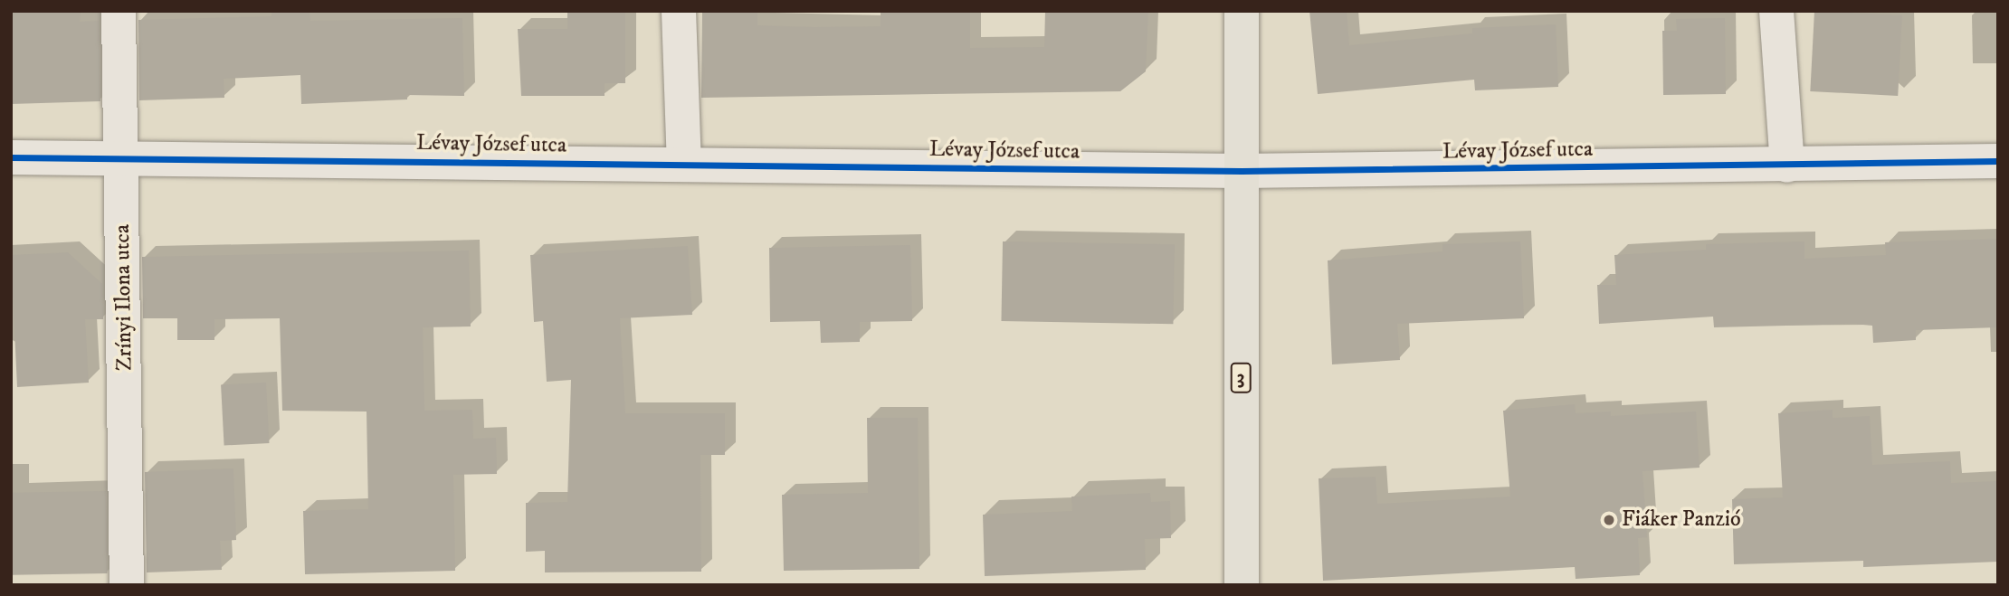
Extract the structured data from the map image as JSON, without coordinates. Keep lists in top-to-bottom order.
{
  "streets": {
    "main road": ["3"],
    "street": ["Lévay József utca", "Zrínyi Ilona utca"]
  },
  "crossings": [
    ["Lévay József utca", "Zrínyi Ilona utca"],
    ["Lévay József utca", "3"]
  ],
  "places": ["Fiáker Panzió"]
}
